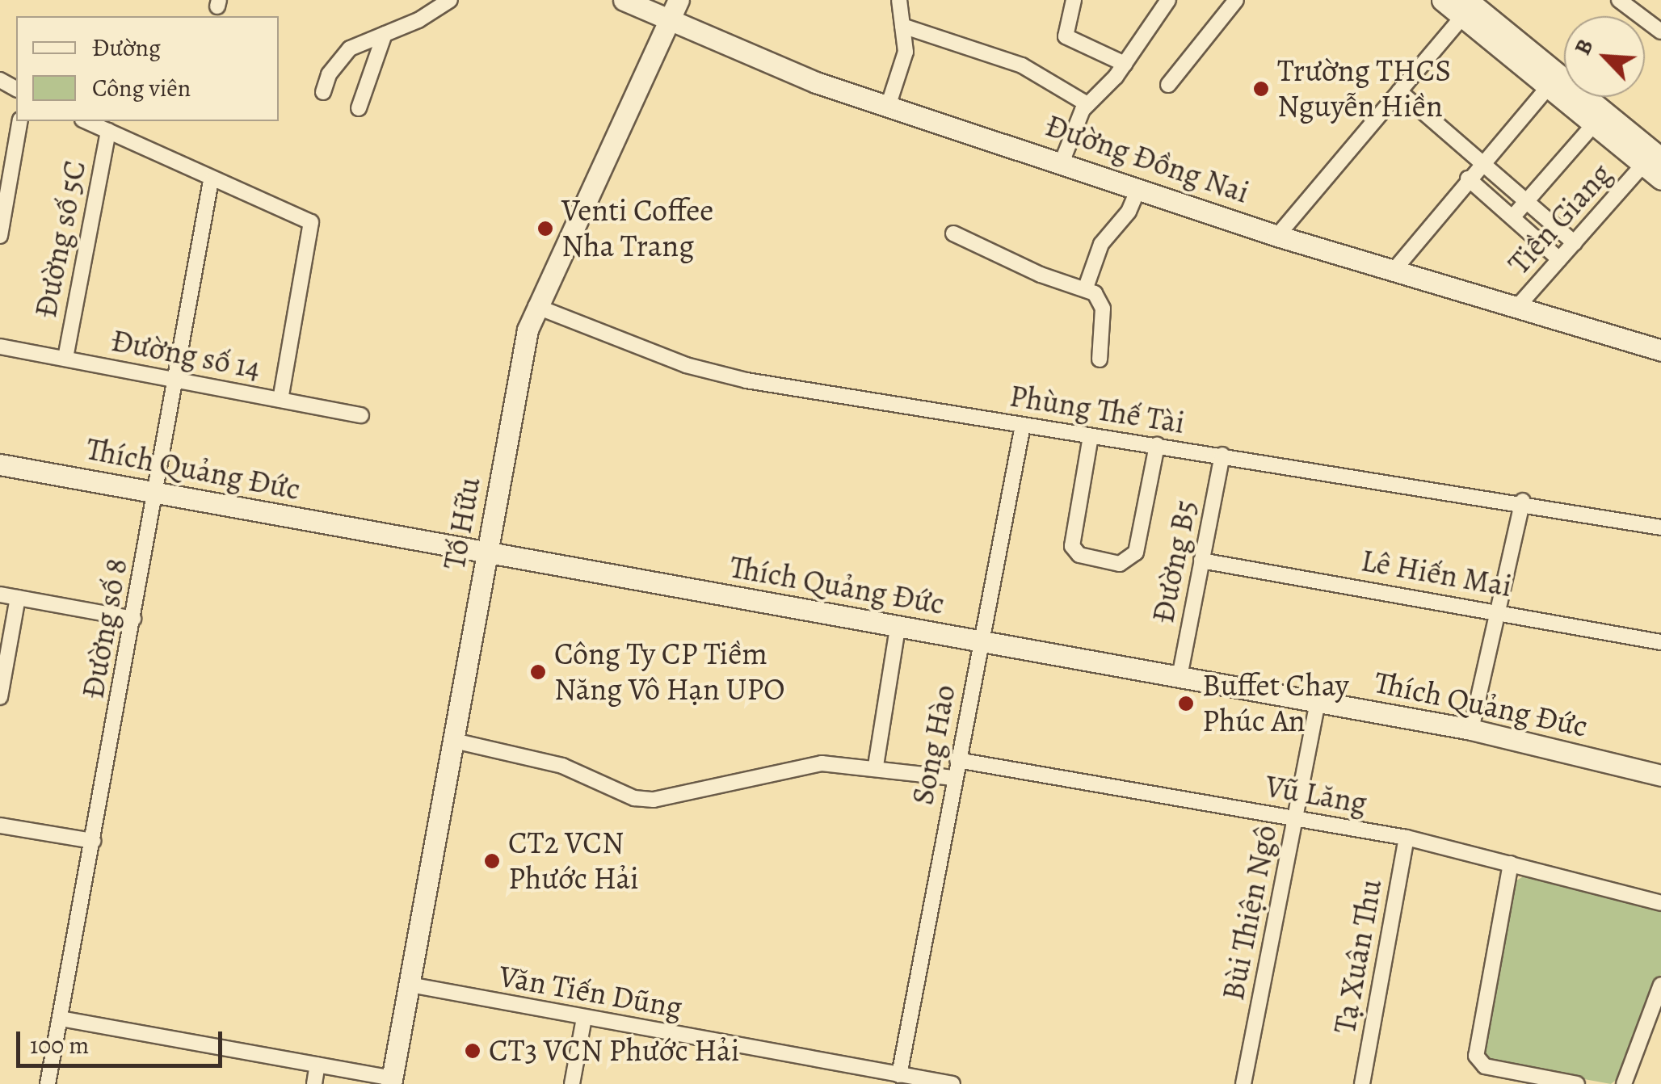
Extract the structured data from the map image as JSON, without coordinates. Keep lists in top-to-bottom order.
{
  "streets": {
    "street": [
      "Đường Đồng Nai",
      "Tiền Giang",
      "Đường số 5C",
      "Đường số 14",
      "Phùng Thế Tài",
      "Thích Quảng Đức",
      "Tố Hữu",
      "Đường B5",
      "Lê Hiến Mai",
      "Đường số 8",
      "Song Hào",
      "Vũ Lăng",
      "Bùi Thiện Ngô",
      "Tạ Xuân Thu",
      "Văn Tiến Dũng"
    ]
  },
  "crossings": [
    ["Đường Đồng Nai", "Tiền Giang"],
    ["Đường Đồng Nai", "Tố Hữu"],
    ["Đường số 5C", "Đường số 14"],
    ["Đường số 14", "Đường số 8"],
    ["Phùng Thế Tài", "Tố Hữu"],
    ["Phùng Thế Tài", "Đường B5"],
    ["Phùng Thế Tài", "Song Hào"],
    ["Thích Quảng Đức", "Tố Hữu"],
    ["Thích Quảng Đức", "Đường B5"],
    ["Thích Quảng Đức", "Đường số 8"],
    ["Thích Quảng Đức", "Song Hào"],
    ["Thích Quảng Đức", "Bùi Thiện Ngô"],
    ["Tố Hữu", "Văn Tiến Dũng"],
    ["Đường B5", "Lê Hiến Mai"],
    ["Song Hào", "Vũ Lăng"],
    ["Song Hào", "Văn Tiến Dũng"],
    ["Vũ Lăng", "Bùi Thiện Ngô"],
    ["Vũ Lăng", "Tạ Xuân Thu"]
  ],
  "places": [
    "Trường THCS Nguyễn Hiền",
    "Venti Coffee Nha Trang",
    "Công Ty CP Tiềm Năng Vô Hạn UPO",
    "Buffet Chay Phúc An",
    "CT2 VCN Phước Hải",
    "CT3 VCN Phước Hải"
  ],
  "legend": ["Đường", "Công viên"],
  "scale_bar": "100 m",
  "north": "top left"
}
